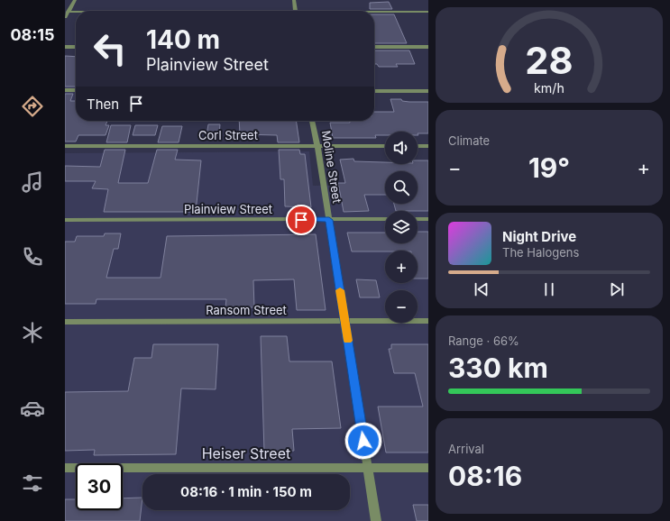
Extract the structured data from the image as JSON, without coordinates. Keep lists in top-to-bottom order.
{
  "streets": {
    "street": [
      "Corl Street",
      "Moline Street",
      "Plainview Street",
      "Ransom Street",
      "Heiser Street"
    ]
  },
  "crossings": [
    ["Corl Street", "Moline Street"],
    ["Moline Street", "Plainview Street"],
    ["Moline Street", "Ransom Street"],
    ["Moline Street", "Heiser Street"]
  ],
  "page": {
    "tabs": "08:15",
    "turn": ["140 m", "Plainview Street"],
    "then": "Then",
    "tile": [
      "Climate",
      ["Range · 66%", "330 km"],
      ["Arrival", "08:16"]
    ],
    "map_buttons": ["+", "−"],
    "heat": ["−", "19°", "+"],
    "song": ["Night Drive", "The Halogens"],
    "limit": "30",
    "trip": "08:16 · 1 min · 150 m",
    "gauge": ["28", "km/h"]
  }
}
